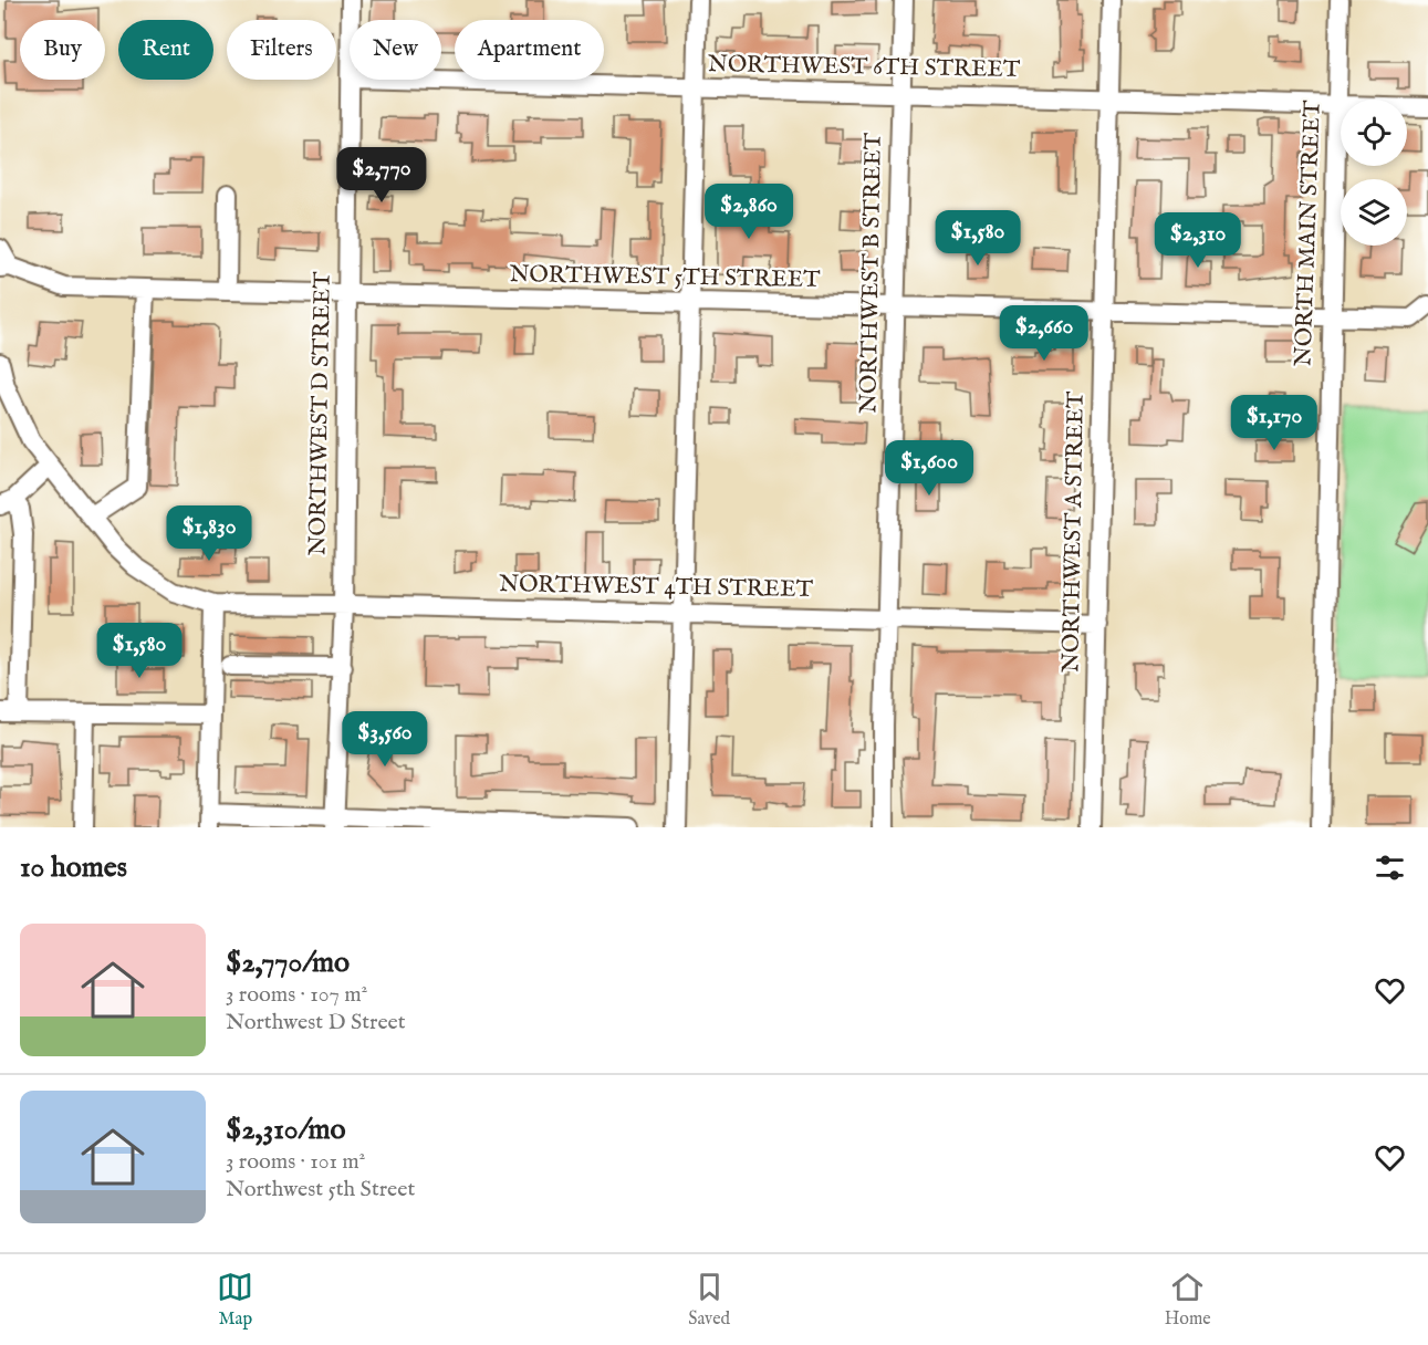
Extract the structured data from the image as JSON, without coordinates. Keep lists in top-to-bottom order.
{
  "streets": {
    "street": [
      "NORTHWEST 6TH STREET",
      "NORTH MAIN STREET",
      "NORTHWEST B STREET",
      "NORTHWEST 5TH STREET",
      "NORTHWEST D STREET",
      "NORTHWEST A STREET",
      "NORTHWEST 4TH STREET"
    ]
  },
  "crossings": [
    ["NORTHWEST 6TH STREET", "NORTH MAIN STREET"],
    ["NORTHWEST 6TH STREET", "NORTHWEST B STREET"],
    ["NORTHWEST 6TH STREET", "NORTHWEST A STREET"],
    ["NORTH MAIN STREET", "NORTHWEST 5TH STREET"],
    ["NORTHWEST B STREET", "NORTHWEST 5TH STREET"],
    ["NORTHWEST B STREET", "NORTHWEST 4TH STREET"],
    ["NORTHWEST 5TH STREET", "NORTHWEST D STREET"],
    ["NORTHWEST 5TH STREET", "NORTHWEST A STREET"],
    ["NORTHWEST D STREET", "NORTHWEST 4TH STREET"],
    ["NORTHWEST A STREET", "NORTHWEST 4TH STREET"]
  ],
  "page": {
    "chip": [
      "Buy",
      "Rent",
      "Filters",
      "New",
      "Apartment"
    ],
    "price": [
      "$2,770",
      "$2,860",
      "$1,580",
      "$2,310",
      "$2,660",
      "$1,170",
      "$1,600",
      "$1,830",
      "$1,580",
      "$3,560"
    ],
    "heading": "10 homes",
    "list": [
      {
        "name": "$2,770/mo",
        "note": "3 rooms · 107 m² · Northwest D Street"
      },
      {
        "name": "$2,310/mo",
        "note": "3 rooms · 101 m² · Northwest 5th Street"
      }
    ],
    "tabs": ["Map", "Saved", "Home"]
  }
}
